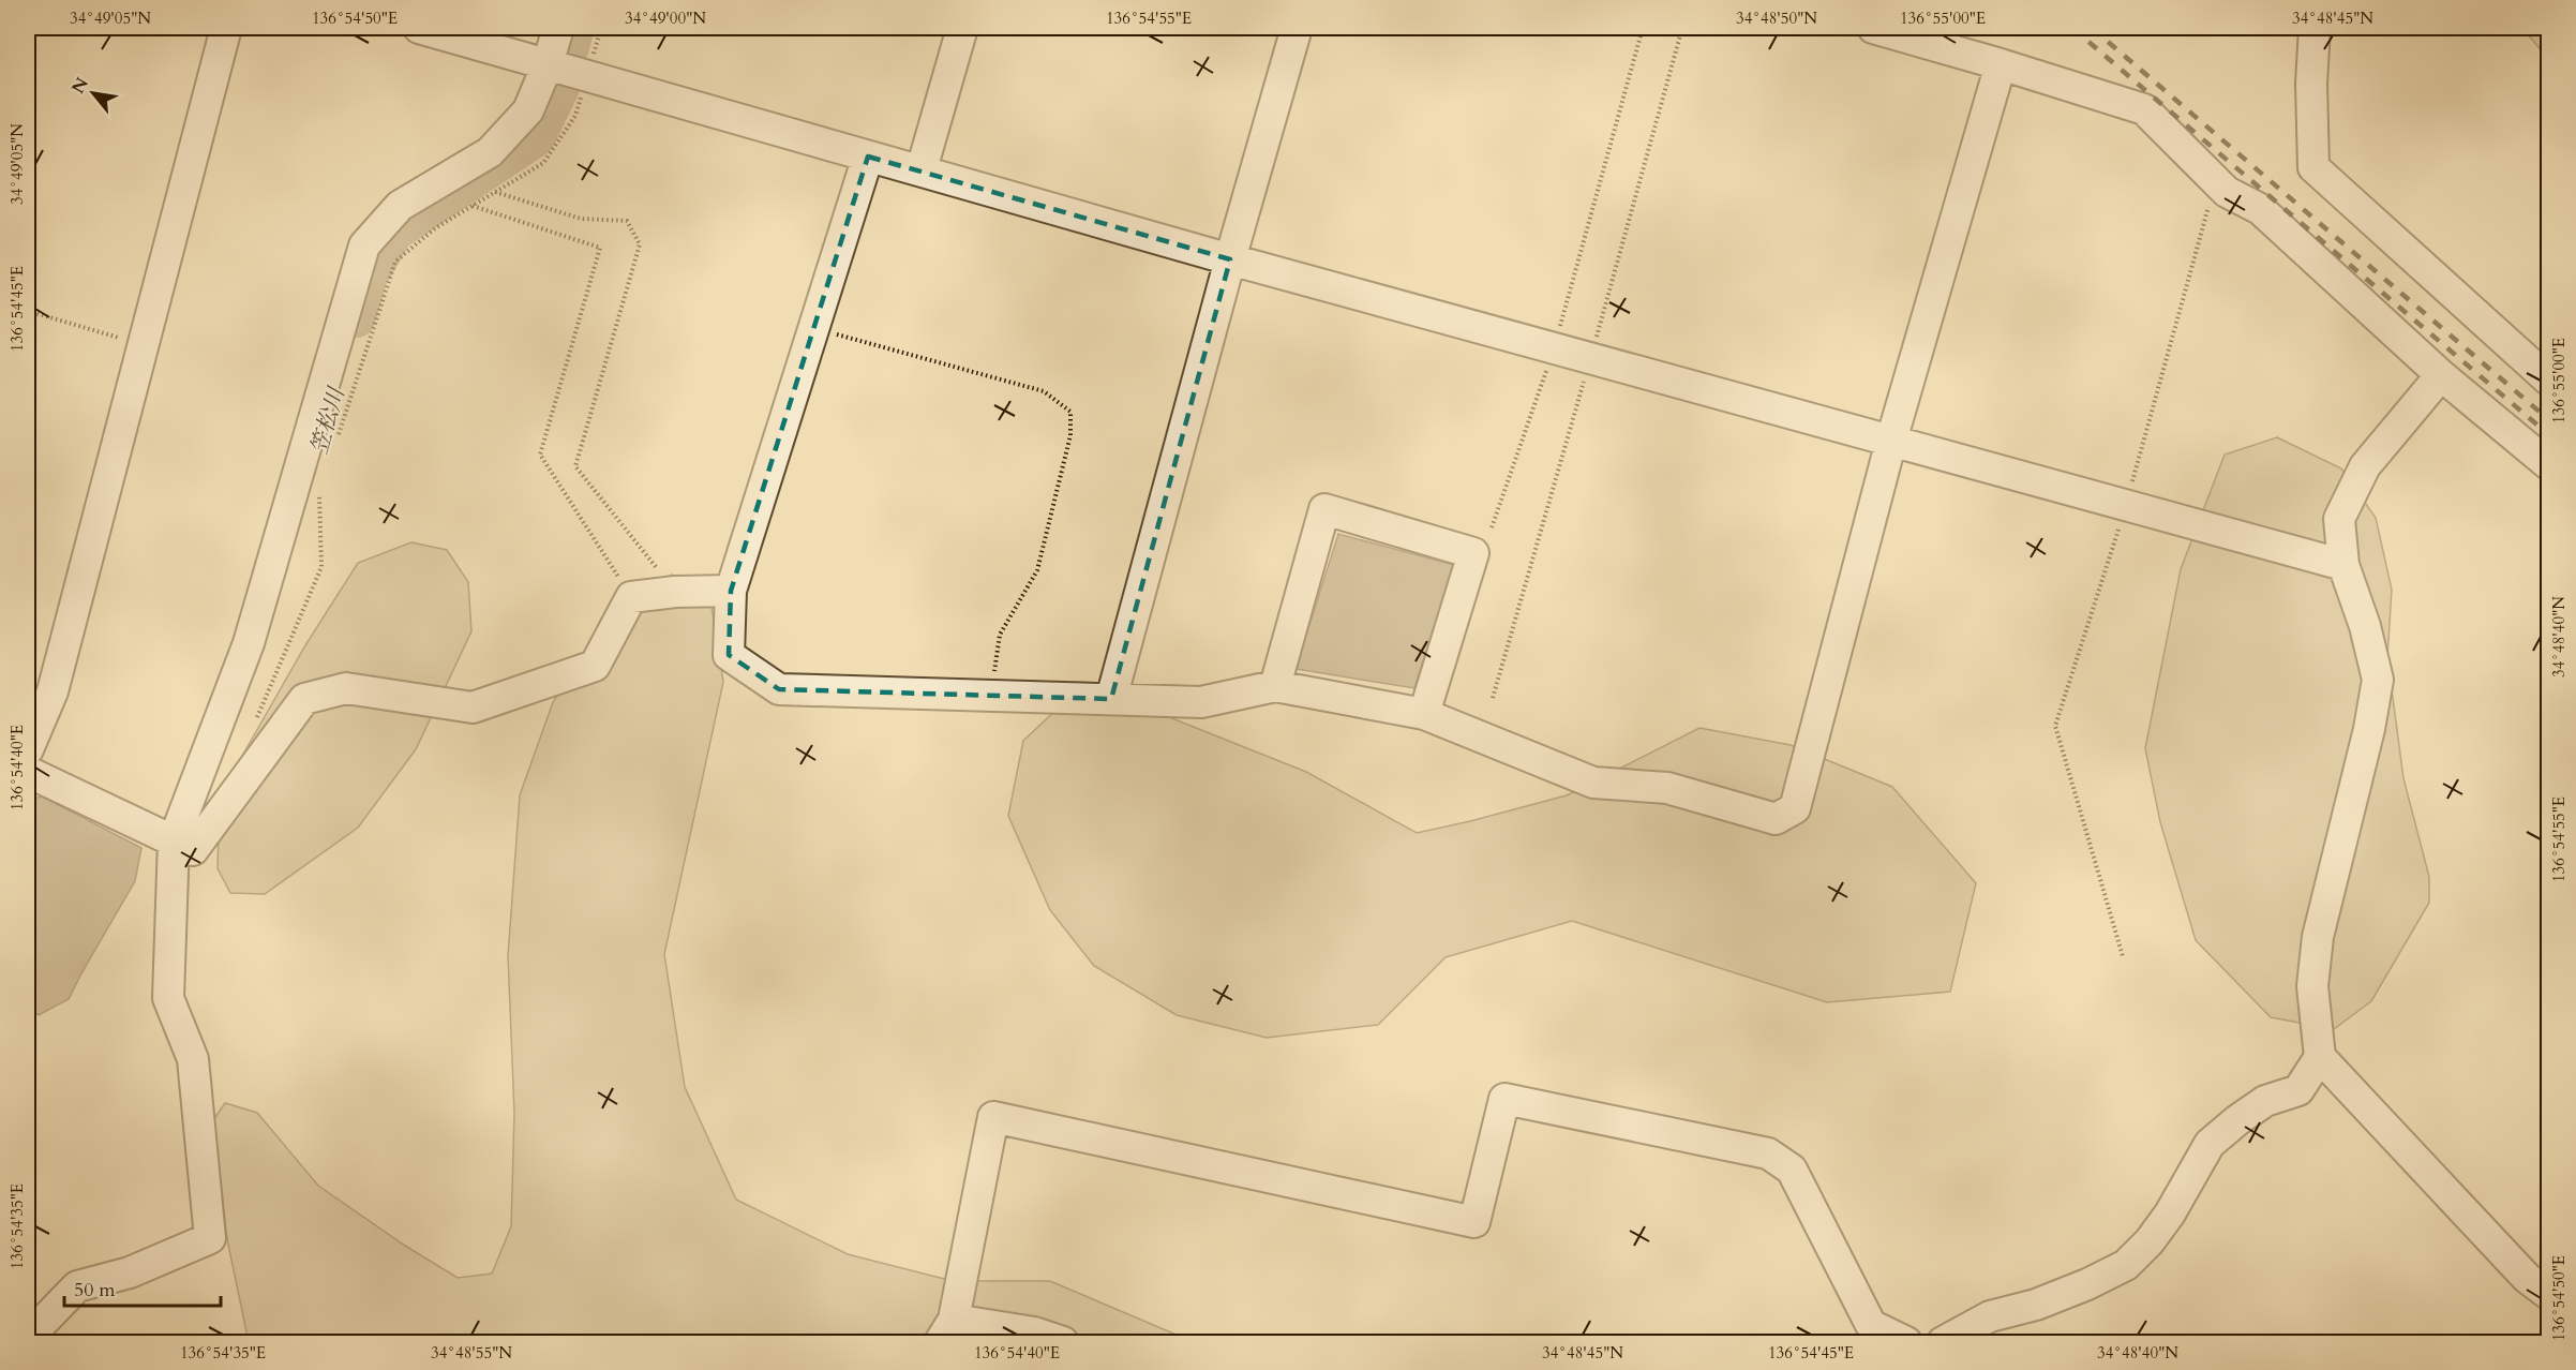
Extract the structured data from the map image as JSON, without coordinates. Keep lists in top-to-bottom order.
{
  "water": ["笠松川"],
  "scale_bar": "50 m",
  "north": "top left",
  "coordinates": [
    "34°49'05\"N",
    "136°54'50\"E",
    "34°49'00\"N",
    "136°54'55\"E",
    "34°48'50\"N",
    "136°55'00\"E",
    "34°48'45\"N",
    "136°54'45\"E",
    "34°48'40\"N",
    "136°54'40\"E",
    "136°54'35\"E",
    "34°48'55\"N"
  ]
}
